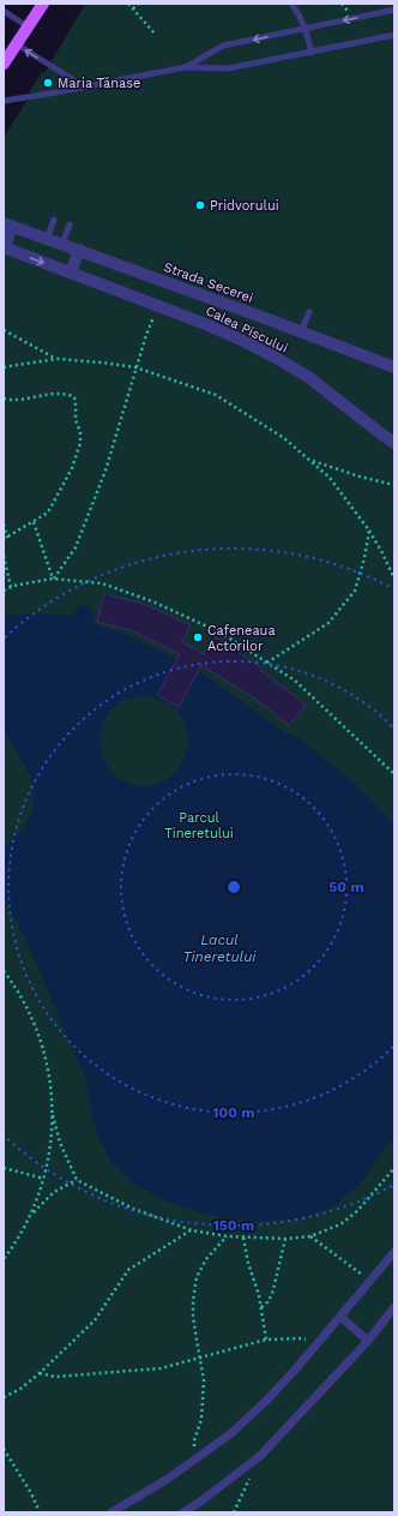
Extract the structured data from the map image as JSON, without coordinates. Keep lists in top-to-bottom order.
{
  "streets": {
    "street": ["Strada Secerei", "Calea Piscului"]
  },
  "crossings": [
    ["Strada Secerei", "Calea Piscului"]
  ],
  "water": ["Lacul Tineretului"],
  "parks": ["Parcul Tineretului"],
  "places": ["Maria Tănase", "Pridvorului", "Cafeneaua Actorilor"],
  "rings": ["50 m", "100 m", "150 m"]
}
